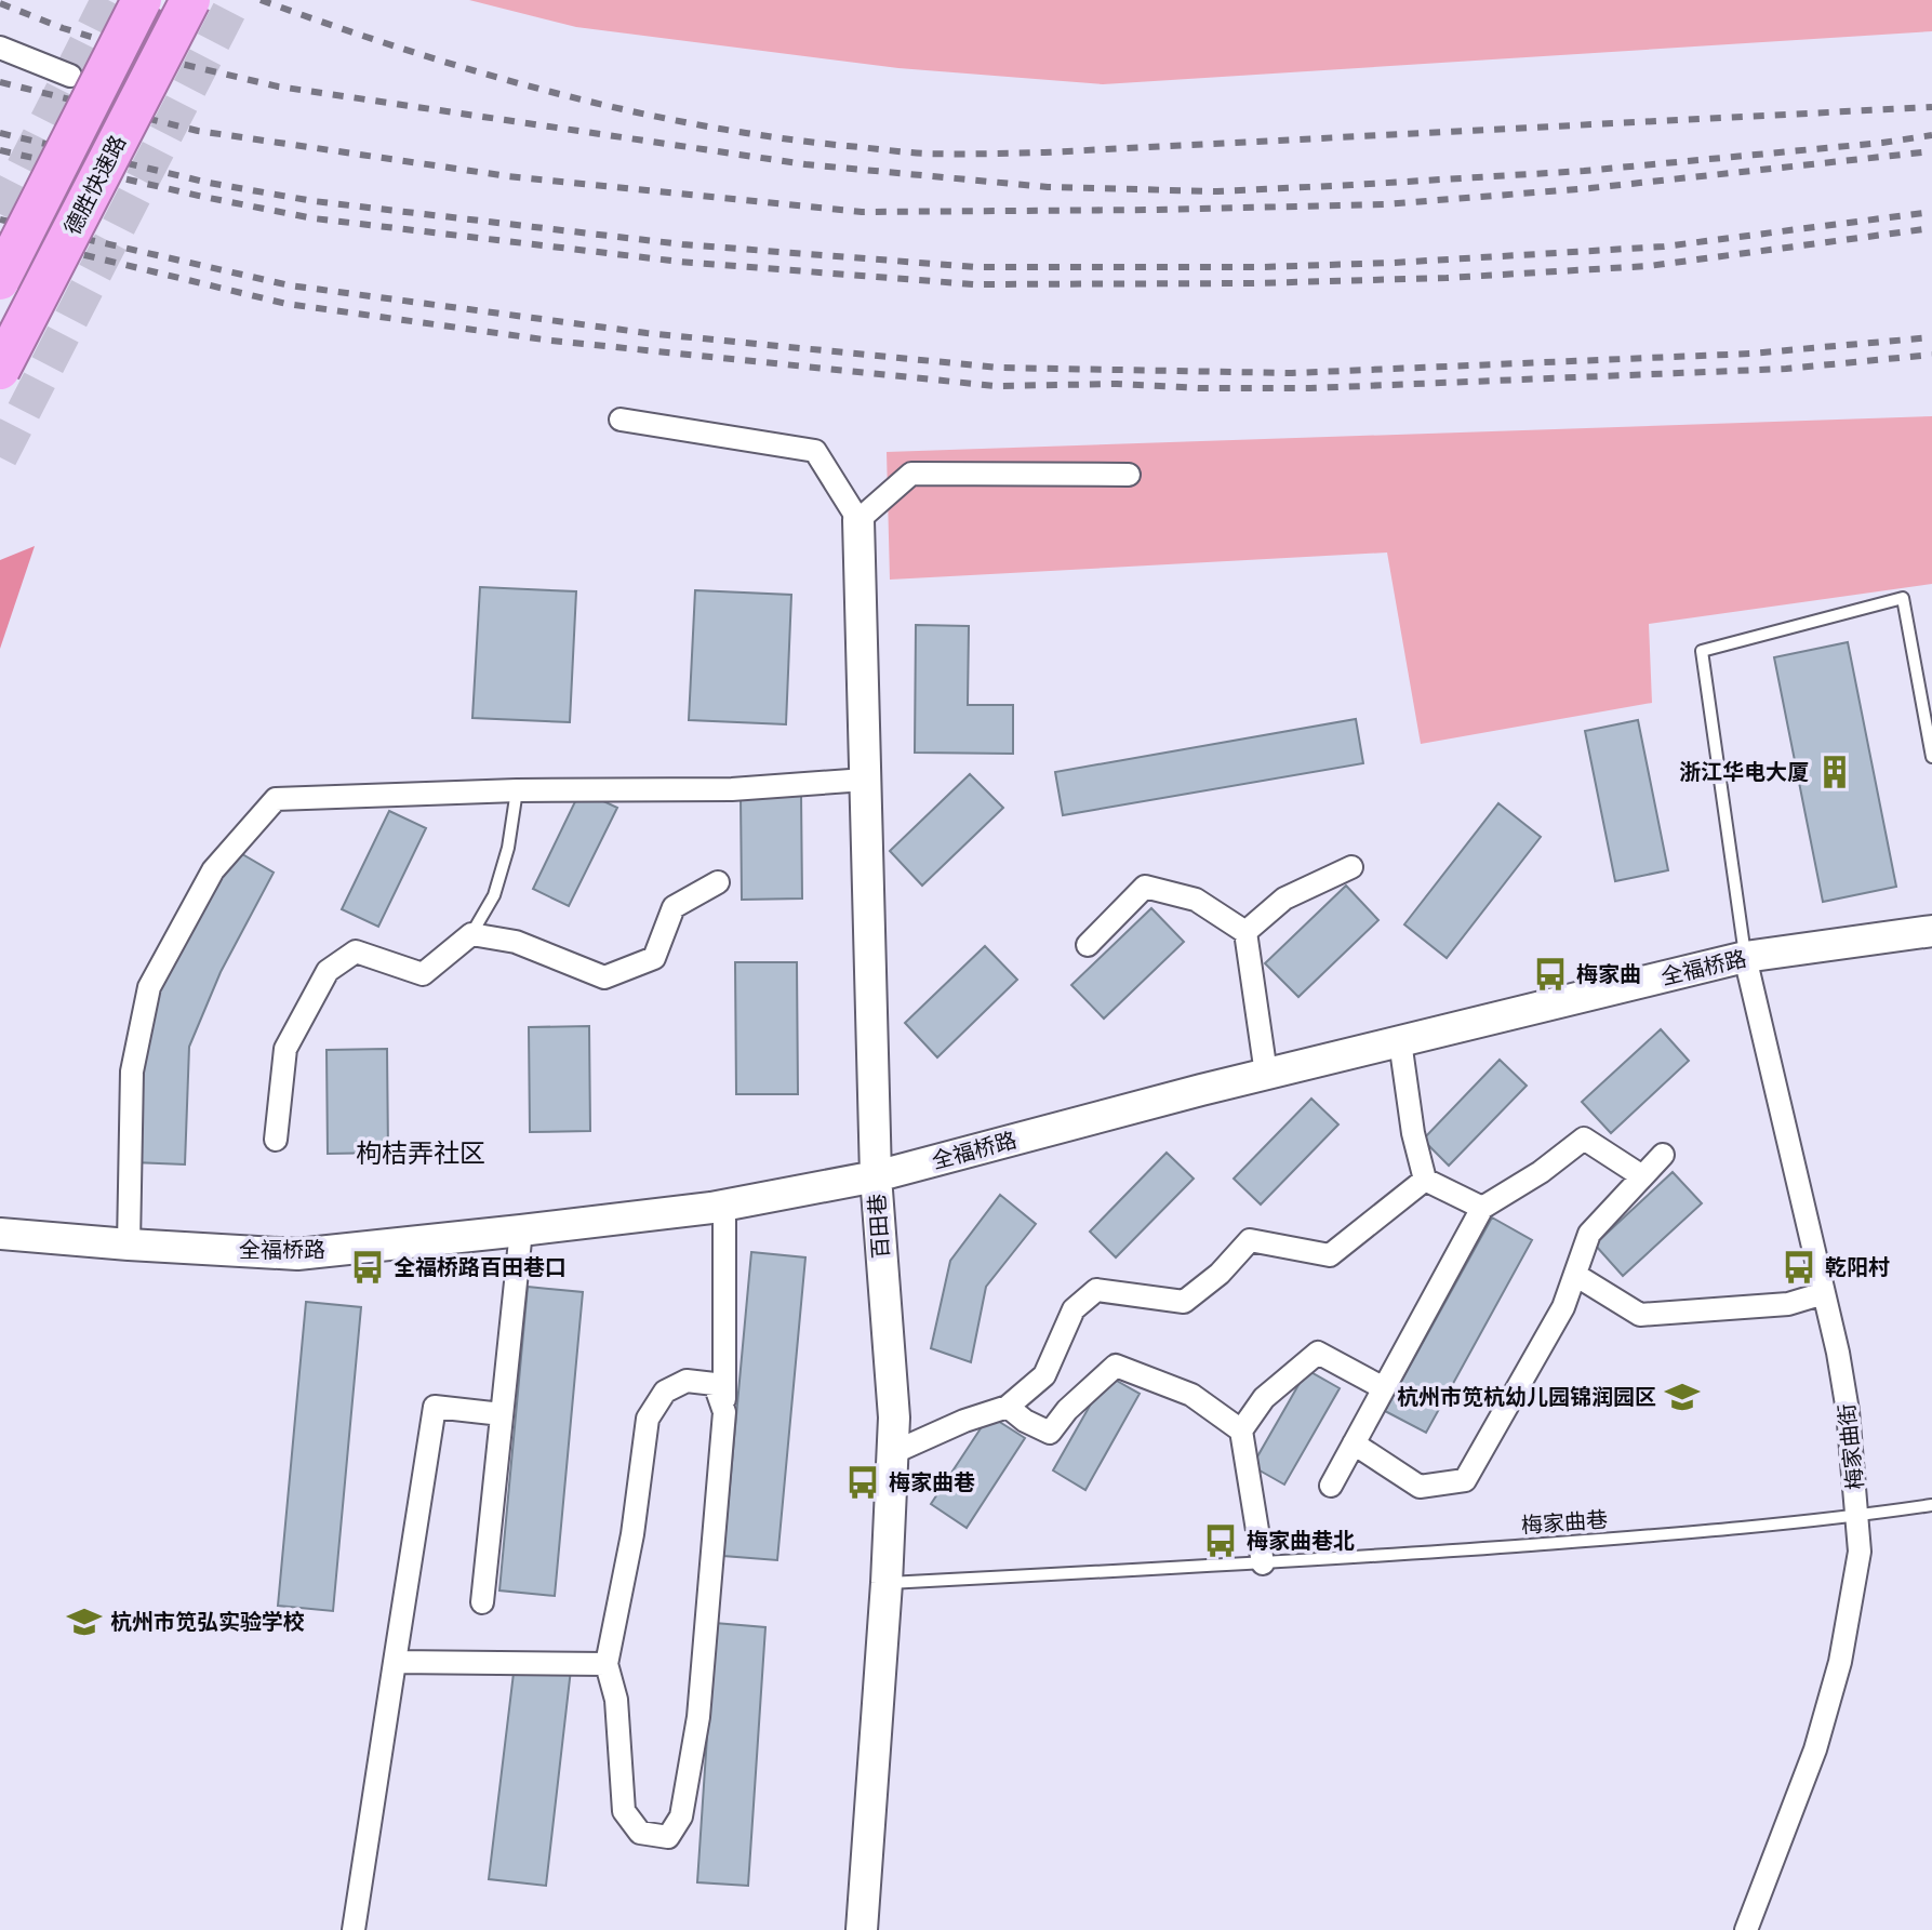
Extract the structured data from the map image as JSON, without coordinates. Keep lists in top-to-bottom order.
{
  "streets": {
    "highway": ["德胜快速路"],
    "street": ["全福桥路", "百田巷", "梅家曲街"],
    "lane": ["梅家曲巷"]
  },
  "crossings": [
    ["全福桥路", "百田巷"],
    ["全福桥路", "梅家曲街"],
    ["百田巷", "梅家曲巷"],
    ["梅家曲街", "梅家曲巷"]
  ],
  "districts": ["枸桔弄社区"],
  "places": {
    "building": ["浙江华电大厦"],
    "bus stop": [
      "梅家曲",
      "全福桥路百田巷口",
      "乾阳村",
      "梅家曲巷",
      "梅家曲巷北"
    ],
    "school or university": ["杭州市笕杭幼儿园锦润园区", "杭州市笕弘实验学校"]
  }
}
